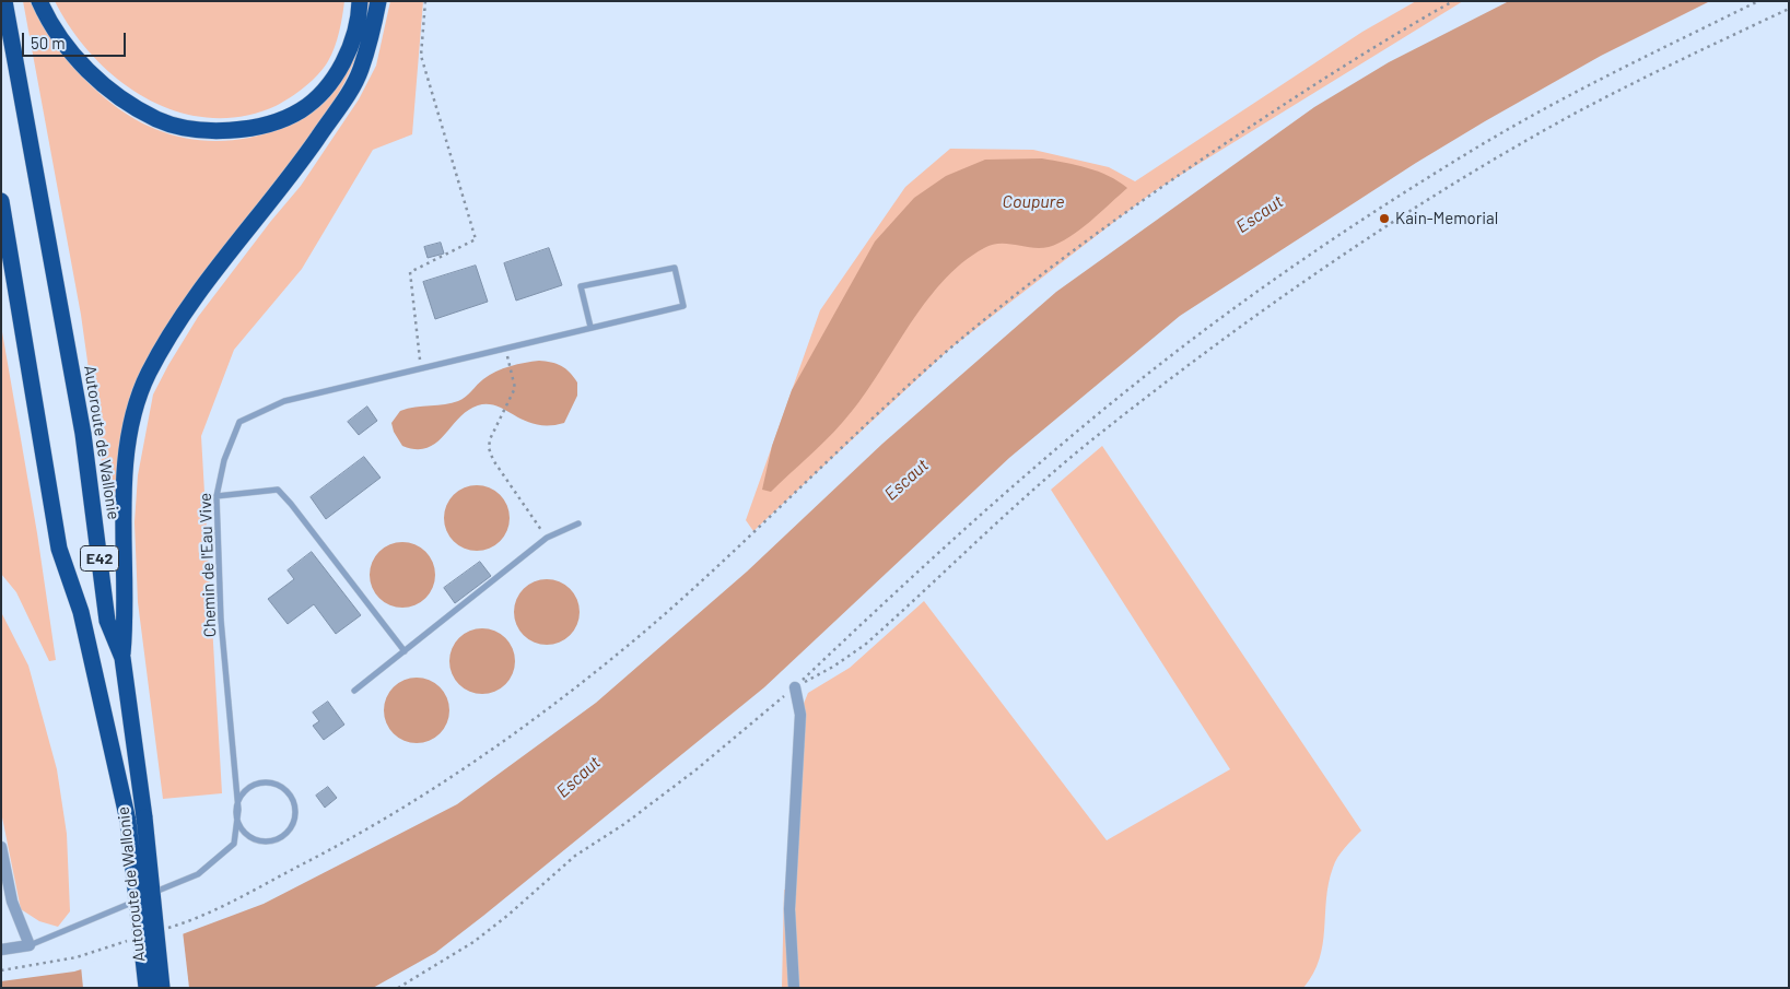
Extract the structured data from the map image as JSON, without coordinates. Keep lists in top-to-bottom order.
{
  "streets": {
    "highway": ["Autoroute de Wallonie", "E42"],
    "lane": ["Chemin de l'Eau Vive"]
  },
  "water": ["Coupure", "Escaut"],
  "places": ["Kain-Memorial"],
  "scale_bar": "50 m"
}
